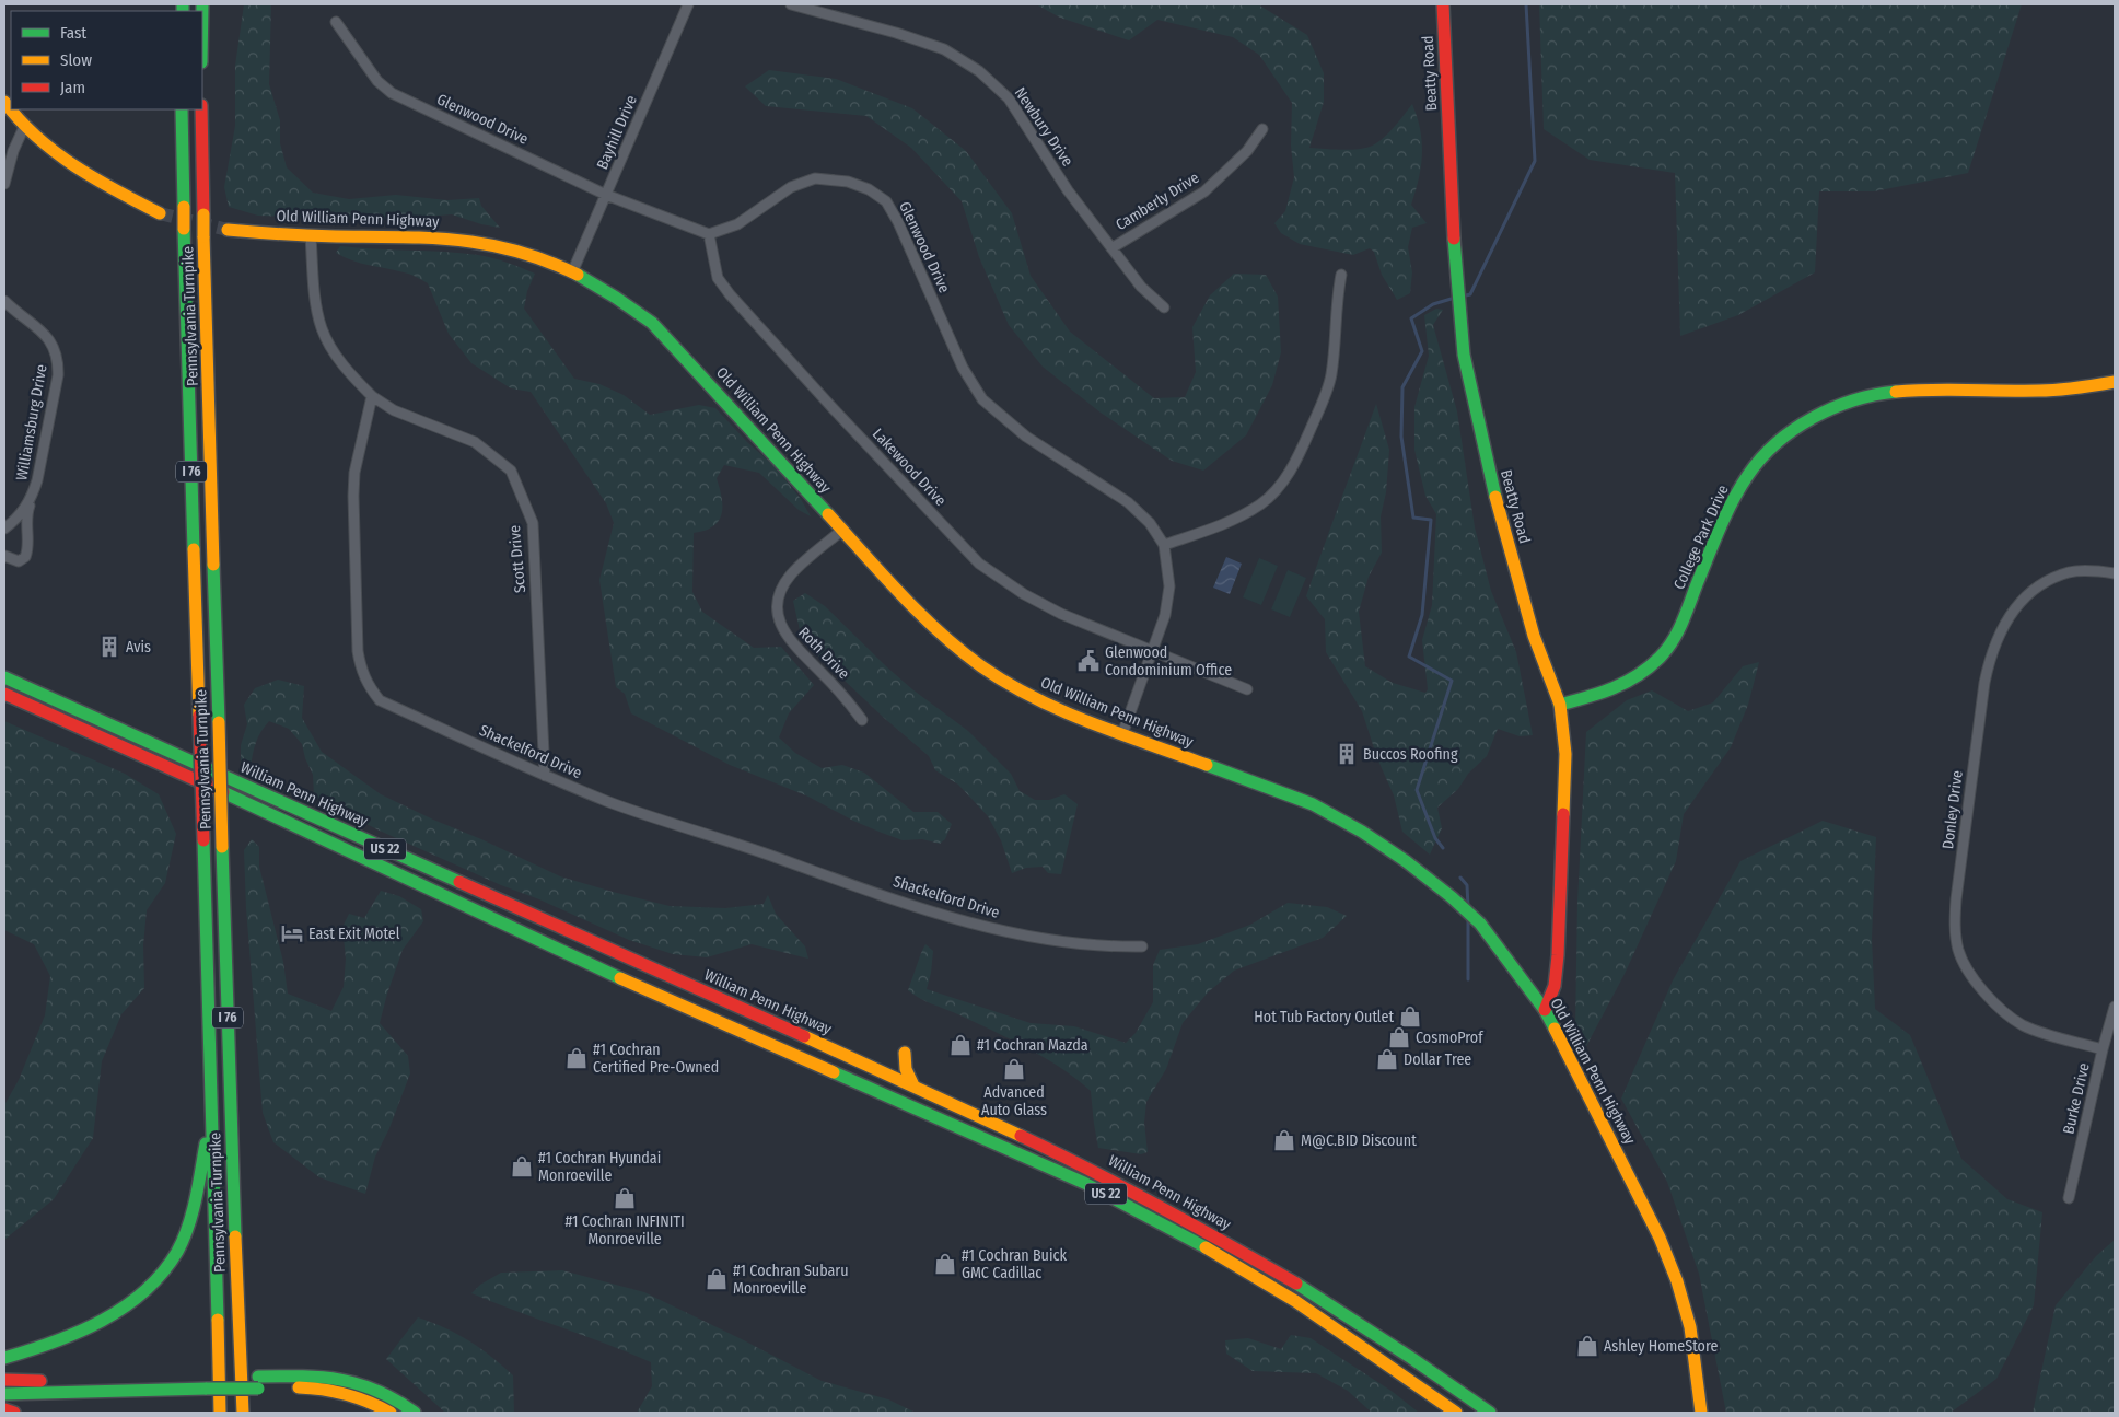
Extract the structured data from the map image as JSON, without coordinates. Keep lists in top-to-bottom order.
{
  "streets": {
    "main road": [
      "Beatty Road",
      "Old William Penn Highway",
      "Pennsylvania Turnpike",
      "I 76",
      "College Park Drive",
      "William Penn Highway",
      "US 22"
    ],
    "street": [
      "Glenwood Drive",
      "Newbury Drive",
      "Bayhill Drive",
      "Camberly Drive",
      "Williamsburg Drive",
      "Lakewood Drive",
      "Scott Drive",
      "Roth Drive",
      "Shackelford Drive",
      "Donley Drive",
      "Burke Drive"
    ]
  },
  "crossings": [
    ["Beatty Road", "Old William Penn Highway"],
    ["Beatty Road", "College Park Drive"],
    ["Glenwood Drive", "Bayhill Drive"],
    ["Glenwood Drive", "Old William Penn Highway"],
    ["Glenwood Drive", "Lakewood Drive"],
    ["Newbury Drive", "Camberly Drive"],
    ["Bayhill Drive", "Old William Penn Highway"],
    ["Old William Penn Highway", "Roth Drive"],
    ["Scott Drive", "Shackelford Drive"],
    ["Donley Drive", "Burke Drive"]
  ],
  "places": {
    "building": ["Avis", "Buccos Roofing"],
    "public building": ["Glenwood Condominium Office"],
    "hotel": ["East Exit Motel"],
    "shop": [
      "Hot Tub Factory Outlet",
      "CosmoProf",
      "#1 Cochran Mazda",
      "#1 Cochran Certified Pre-Owned",
      "Dollar Tree",
      "Advanced Auto Glass",
      "M@C.BID Discount",
      "#1 Cochran Hyundai Monroeville",
      "#1 Cochran INFINITI Monroeville",
      "#1 Cochran Buick GMC Cadillac",
      "#1 Cochran Subaru Monroeville",
      "Ashley HomeStore"
    ]
  },
  "legend": ["Fast", "Slow", "Jam"]
}
